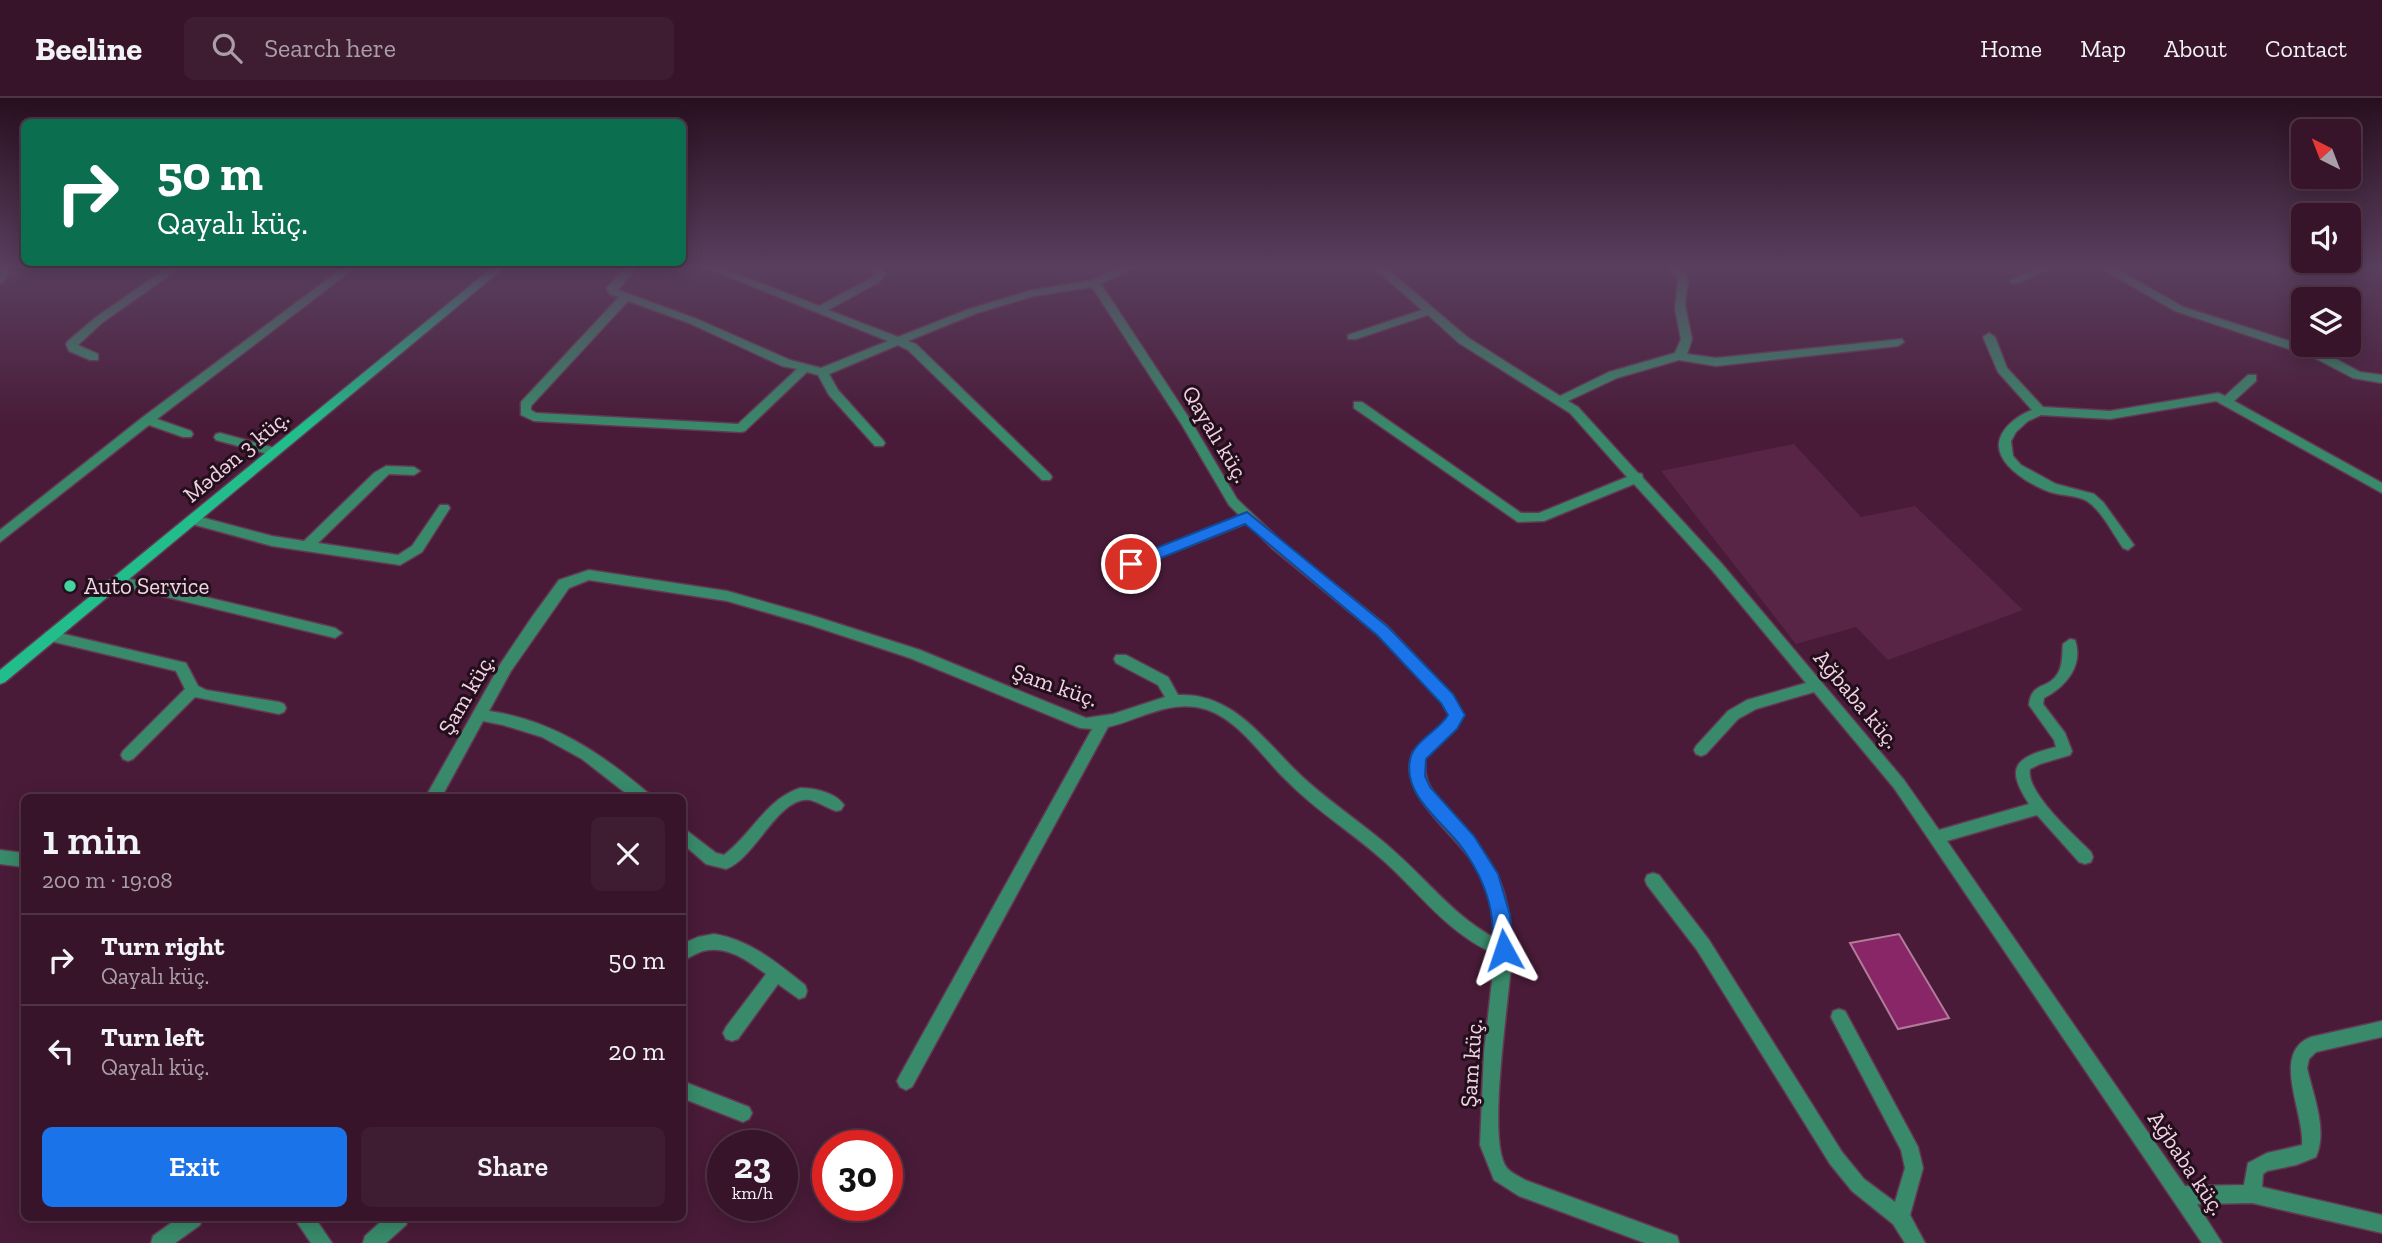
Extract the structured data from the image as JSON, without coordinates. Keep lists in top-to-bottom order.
{
  "streets": {
    "main road": ["Mədən 3 küç."],
    "street": ["Qayalı küç.", "Şam küç.", "Ağbaba küç."]
  },
  "crossings": [
    ["Qayalı küç.", "Şam küç."]
  ],
  "places": ["Auto Service"],
  "north": "top left",
  "page": {
    "header": "Beeline",
    "search": "Search here",
    "nav": [
      "Home",
      "Map",
      "About",
      "Contact"
    ],
    "turn": ["50 m", "Qayalı küç."],
    "heading": ["1 min", "200 m · 19:08"],
    "list": [
      {
        "name": "Turn right",
        "note": "Qayalı küç.",
        "value": "50 m"
      },
      {
        "name": "Turn left",
        "note": "Qayalı küç.",
        "value": "20 m"
      }
    ],
    "buttons": ["Exit", "Share"],
    "speed": "23 km/h",
    "limit": "30"
  }
}
